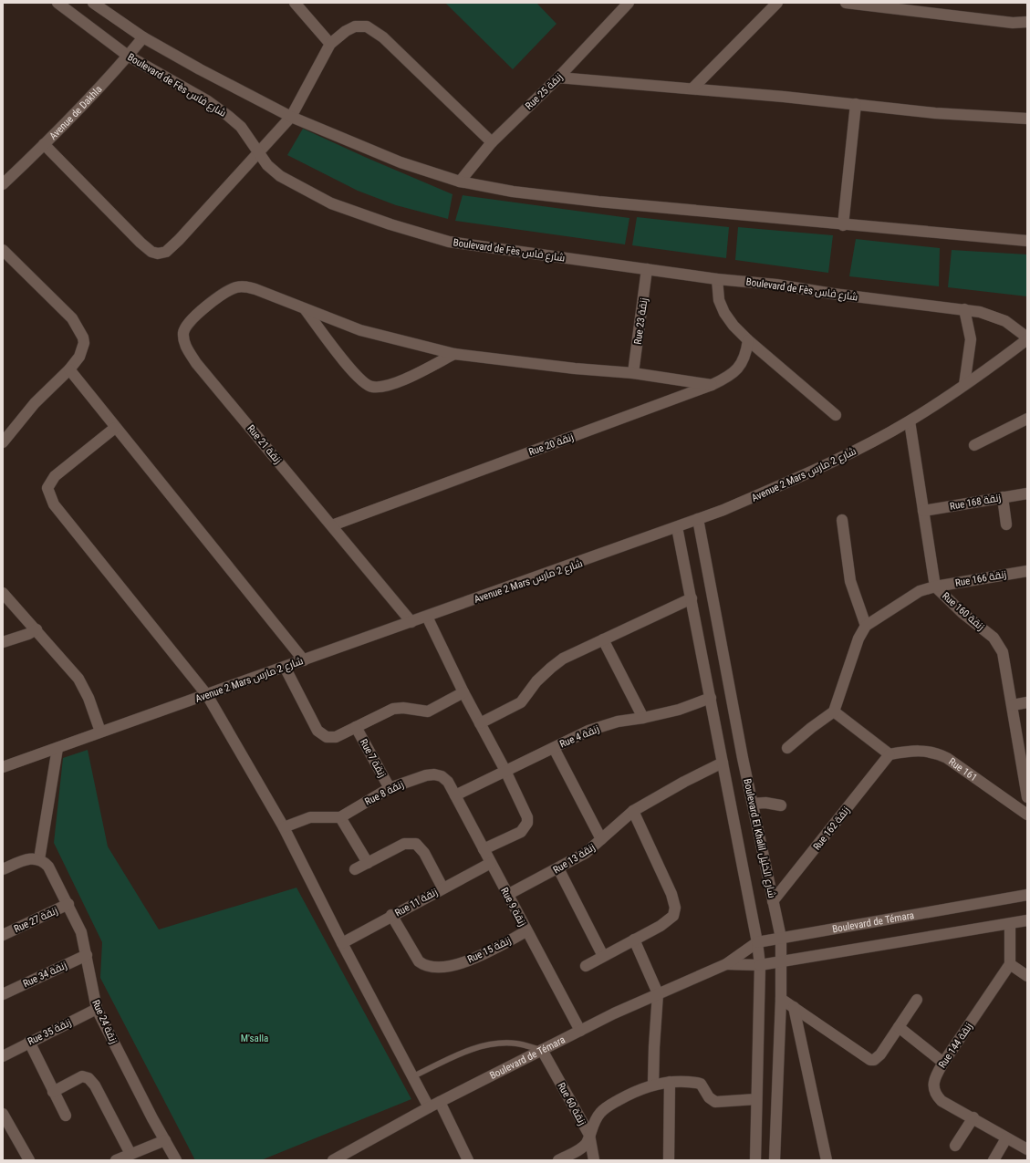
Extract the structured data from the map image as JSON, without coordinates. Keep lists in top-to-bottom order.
{
  "streets": {
    "street": [
      "Boulevard de Fès شارع فاس",
      "Rue 25 زنقة",
      "Avenue de Dakhla",
      "Rue 23 زنقة",
      "Rue 21 زنقة",
      "Rue 20 زنقة",
      "Avenue 2 Mars شارع 2 مارس",
      "Rue 168 زنقة",
      "Rue 166 زنقة",
      "Rue 160 زنقة",
      "Rue 4 زنقة",
      "Rue 7 زنقة",
      "Rue 161",
      "Rue 8 زنقة",
      "Rue 162 زنقة",
      "Boulevard El Khalil شارع الخليل",
      "Rue 13 زنقة",
      "Rue 11 زنقة",
      "Rue 9 زنقة",
      "Rue 27 زنقة",
      "Boulevard de Témara",
      "Rue 15 زنقة",
      "Rue 34 زنقة",
      "Rue 24 زنقة",
      "Rue 35 زنقة",
      "Rue 144 زنقة",
      "Rue 60 زنقة"
    ]
  },
  "crossings": [
    ["Boulevard de Fès شارع فاس", "Avenue de Dakhla"],
    ["Boulevard de Fès شارع فاس", "Rue 23 زنقة"],
    ["Boulevard de Fès شارع فاس", "Avenue 2 Mars شارع 2 مارس"],
    ["Rue 21 زنقة", "Rue 20 زنقة"],
    ["Rue 21 زنقة", "Avenue 2 Mars شارع 2 مارس"],
    ["Avenue 2 Mars شارع 2 مارس", "Rue 160 زنقة"],
    ["Avenue 2 Mars شارع 2 مارس", "Boulevard El Khalil شارع الخليل"],
    ["Rue 168 زنقة", "Rue 160 زنقة"],
    ["Rue 166 زنقة", "Rue 160 زنقة"],
    ["Rue 4 زنقة", "Boulevard El Khalil شارع الخليل"],
    ["Rue 4 زنقة", "Rue 9 زنقة"],
    ["Rue 7 زنقة", "Rue 8 زنقة"],
    ["Rue 161", "Rue 162 زنقة"],
    ["Rue 8 زنقة", "Rue 9 زنقة"],
    ["Rue 162 زنقة", "Boulevard El Khalil شارع الخليل"],
    ["Boulevard El Khalil شارع الخليل", "Rue 13 زنقة"],
    ["Boulevard El Khalil شارع الخليل", "Boulevard de Témara"],
    ["Rue 13 زنقة", "Rue 9 زنقة"],
    ["Rue 11 زنقة", "Rue 9 زنقة"],
    ["Rue 11 زنقة", "Rue 15 زنقة"],
    ["Rue 9 زنقة", "Boulevard de Témara"],
    ["Rue 9 زنقة", "Rue 15 زنقة"],
    ["Rue 27 زنقة", "Rue 24 زنقة"],
    ["Boulevard de Témara", "Rue 60 زنقة"],
    ["Rue 34 زنقة", "Rue 24 زنقة"],
    ["Rue 24 زنقة", "Rue 35 زنقة"]
  ],
  "parks": ["M'salla"]
}
